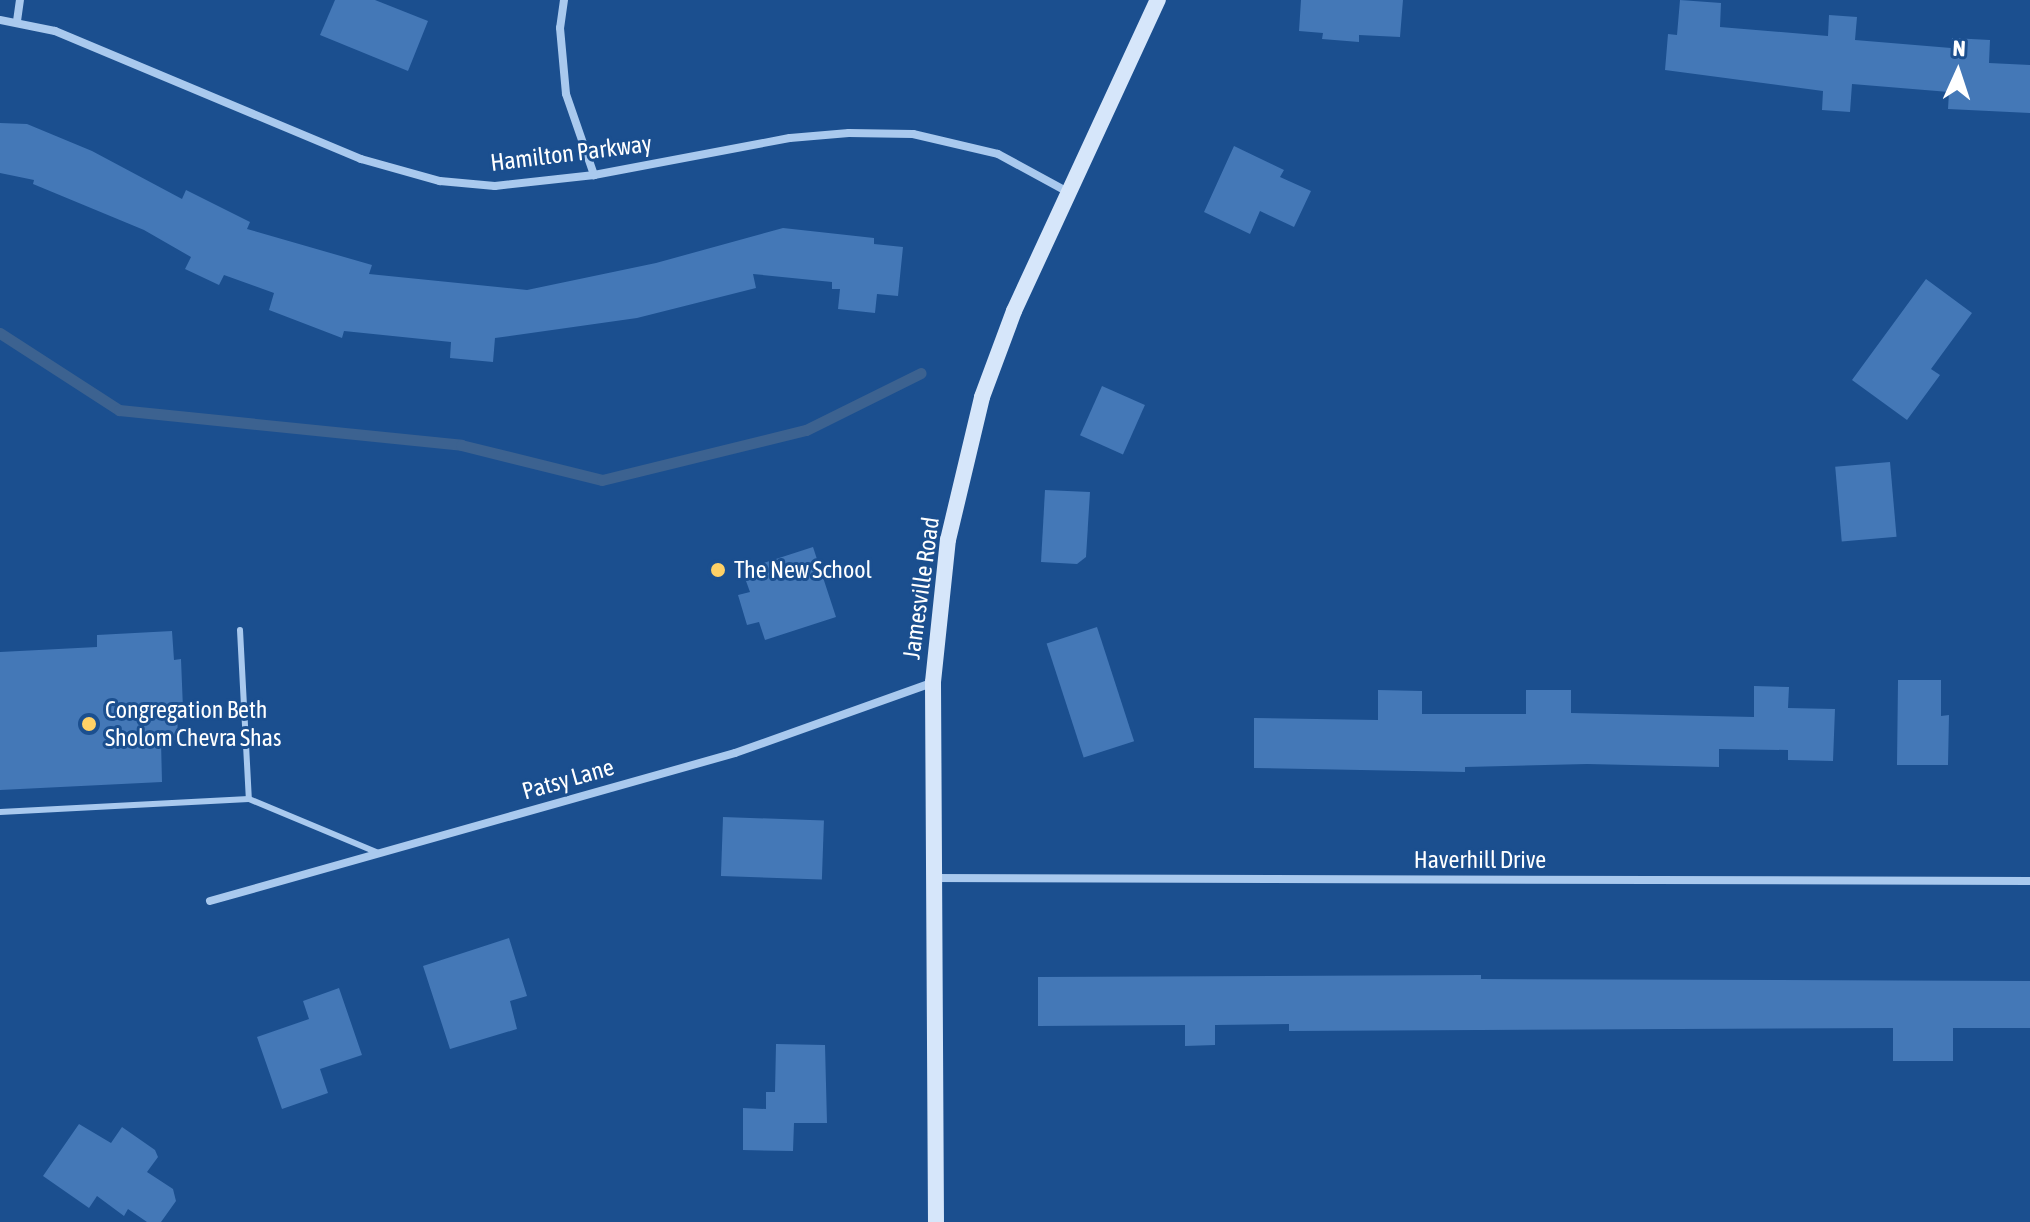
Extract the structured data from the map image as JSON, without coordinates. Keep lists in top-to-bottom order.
{
  "streets": {
    "street": [
      "Hamilton Parkway",
      "Jamesville Road",
      "Patsy Lane",
      "Haverhill Drive"
    ]
  },
  "crossings": [
    ["Hamilton Parkway", "Jamesville Road"],
    ["Jamesville Road", "Patsy Lane"],
    ["Jamesville Road", "Haverhill Drive"]
  ],
  "places": ["The New School", "Congregation Beth Sholom Chevra Shas"],
  "north": "top"
}
